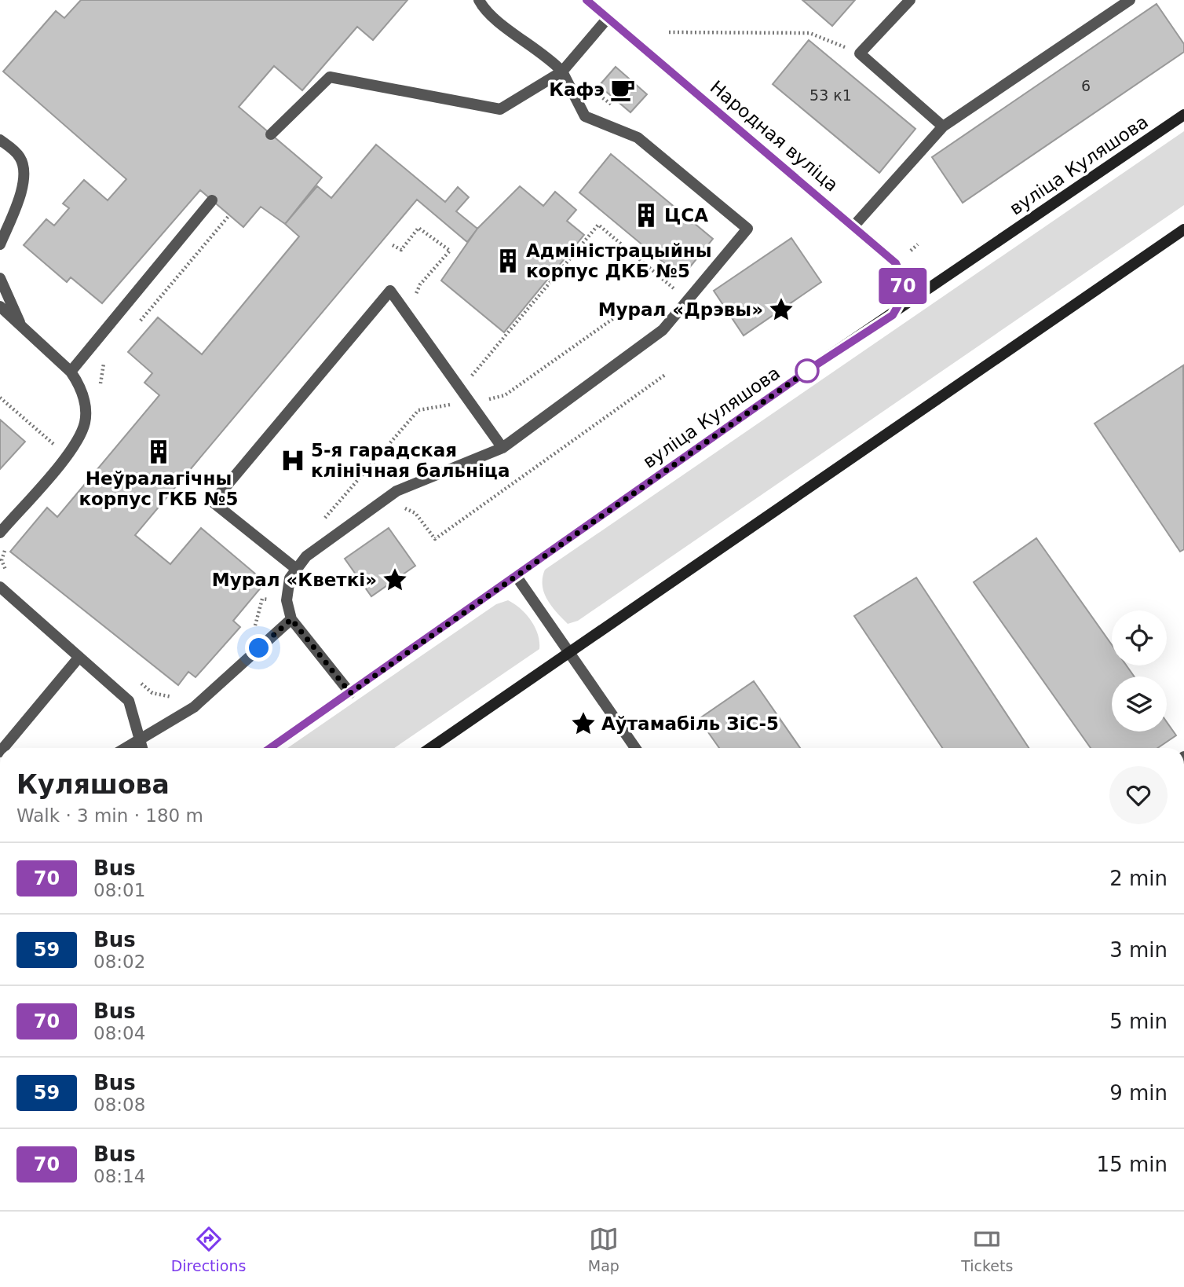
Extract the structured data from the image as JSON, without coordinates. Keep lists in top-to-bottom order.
{
  "streets": {
    "main road": ["Народная вуліца", "вуліца Куляшова"]
  },
  "crossings": [
    ["Народная вуліца", "вуліца Куляшова"]
  ],
  "places": {
    "cafe": ["Кафэ"],
    "building": ["ЦСА", "Адміністрацыйны корпус ДКБ №5", "Неўралагічны корпус ГКБ №5"],
    "place": ["Мурал «Дрэвы»", "Мурал «Кветкі»", "Аўтамабіль ЗіС-5"],
    "hospital": ["5-я гарадская клінічная бальніца"]
  },
  "lines": ["bus line 70"],
  "house_numbers": ["6", "53 к1"],
  "page": {
    "on_map": "70",
    "heading": ["Куляшова", "Walk · 3 min · 180 m"],
    "list": [
      {
        "mark": "70",
        "name": "Bus",
        "note": "08:01",
        "value": "2 min"
      },
      {
        "mark": "59",
        "name": "Bus",
        "note": "08:02",
        "value": "3 min"
      },
      {
        "mark": "70",
        "name": "Bus",
        "note": "08:04",
        "value": "5 min"
      },
      {
        "mark": "59",
        "name": "Bus",
        "note": "08:08",
        "value": "9 min"
      },
      {
        "mark": "70",
        "name": "Bus",
        "note": "08:14",
        "value": "15 min"
      }
    ],
    "tabs": ["Directions", "Map", "Tickets"]
  }
}
